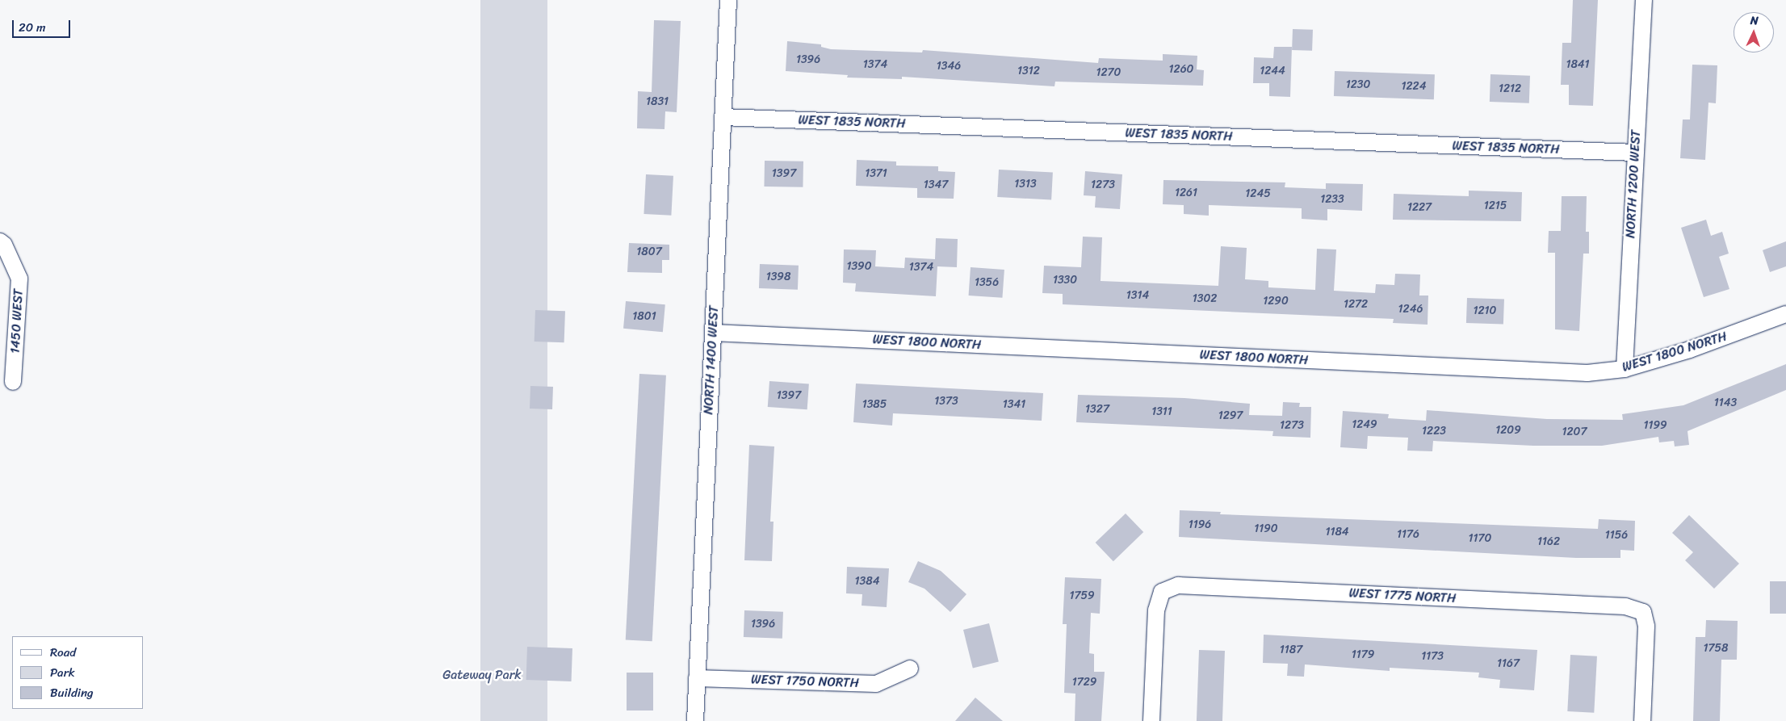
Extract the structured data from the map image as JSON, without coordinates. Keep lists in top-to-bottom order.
{
  "streets": {
    "street": [
      "WEST 1835 NORTH",
      "NORTH 1200 WEST",
      "1450 WEST",
      "WEST 1800 NORTH",
      "NORTH 1400 WEST",
      "WEST 1775 NORTH",
      "WEST 1750 NORTH"
    ]
  },
  "crossings": [
    ["WEST 1835 NORTH", "NORTH 1200 WEST"],
    ["WEST 1835 NORTH", "NORTH 1400 WEST"],
    ["NORTH 1200 WEST", "WEST 1800 NORTH"],
    ["WEST 1800 NORTH", "NORTH 1400 WEST"],
    ["NORTH 1400 WEST", "WEST 1750 NORTH"]
  ],
  "parks": ["Gateway Park"],
  "house_numbers": [
    "1396",
    "1374",
    "1841",
    "1346",
    "1260",
    "1312",
    "1244",
    "1270",
    "1230",
    "1224",
    "1212",
    "1831",
    "1397",
    "1371",
    "1313",
    "1347",
    "1273",
    "1261",
    "1245",
    "1233",
    "1215",
    "1227",
    "1807",
    "1390",
    "1374",
    "1398",
    "1330",
    "1356",
    "1314",
    "1302",
    "1290",
    "1272",
    "1246",
    "1210",
    "1801",
    "1397",
    "1373",
    "1143",
    "1385",
    "1341",
    "1327",
    "1311",
    "1297",
    "1249",
    "1273",
    "1199",
    "1209",
    "1223",
    "1207",
    "1196",
    "1190",
    "1184",
    "1176",
    "1156",
    "1170",
    "1162",
    "1384",
    "1759",
    "1396",
    "1758",
    "1187",
    "1179",
    "1173",
    "1167",
    "1729"
  ],
  "legend": ["Road", "Park", "Building"],
  "scale_bar": "20 m",
  "north": "top"
}
